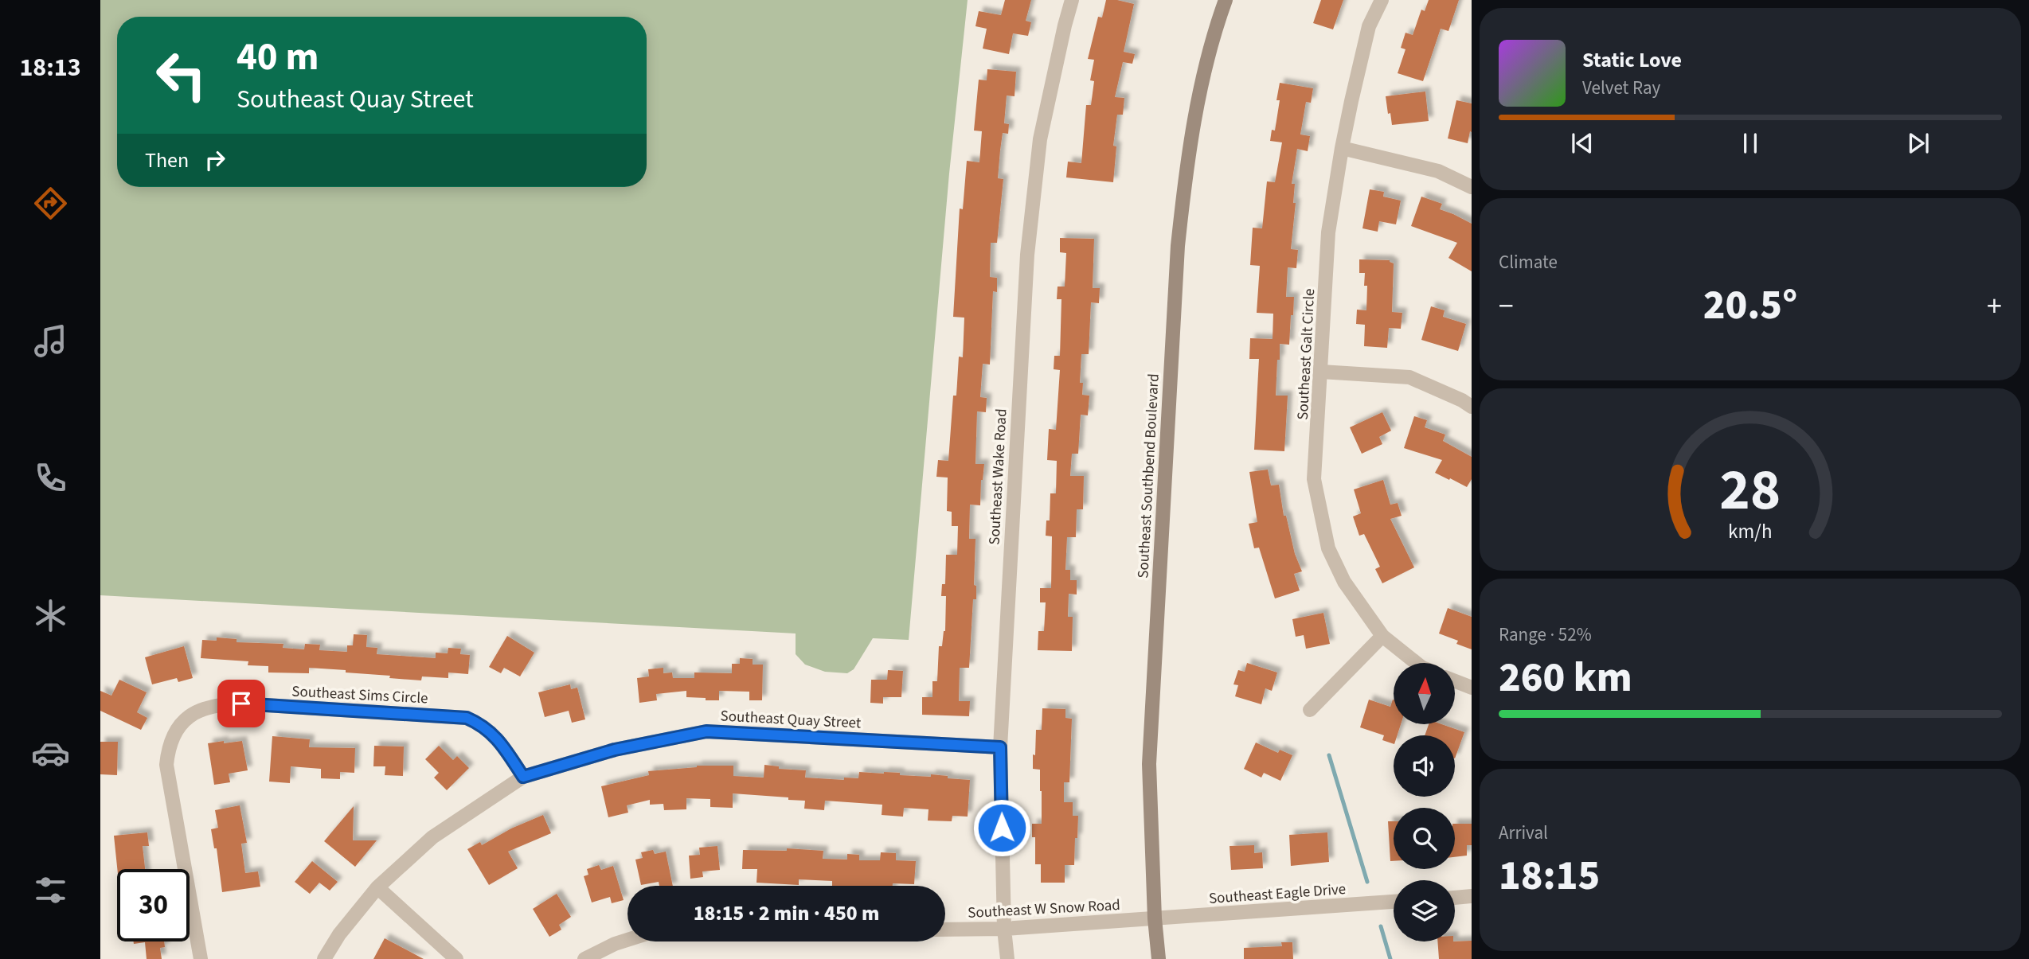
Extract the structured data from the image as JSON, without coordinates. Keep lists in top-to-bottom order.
{
  "streets": {
    "street": [
      "Southeast Galt Circle",
      "Southeast Southbend Boulevard",
      "Southeast Wake Road",
      "Southeast Sims Circle",
      "Southeast Quay Street",
      "Southeast Eagle Drive",
      "Southeast W Snow Road"
    ]
  },
  "crossings": [
    ["Southeast Southbend Boulevard", "Southeast Eagle Drive"],
    ["Southeast Southbend Boulevard", "Southeast W Snow Road"],
    ["Southeast Wake Road", "Southeast Quay Street"],
    ["Southeast Wake Road", "Southeast W Snow Road"],
    ["Southeast Sims Circle", "Southeast Quay Street"],
    ["Southeast Eagle Drive", "Southeast W Snow Road"]
  ],
  "north": "top",
  "page": {
    "tabs": "18:13",
    "turn": ["40 m", "Southeast Quay Street"],
    "song": ["Static Love", "Velvet Ray"],
    "then": "Then",
    "tile": [
      "Climate",
      ["Range · 52%", "260 km"],
      ["Arrival", "18:15"]
    ],
    "heat": ["−", "20.5°", "+"],
    "limit": "30",
    "trip": "18:15 · 2 min · 450 m",
    "gauge": ["28", "km/h"]
  }
}
